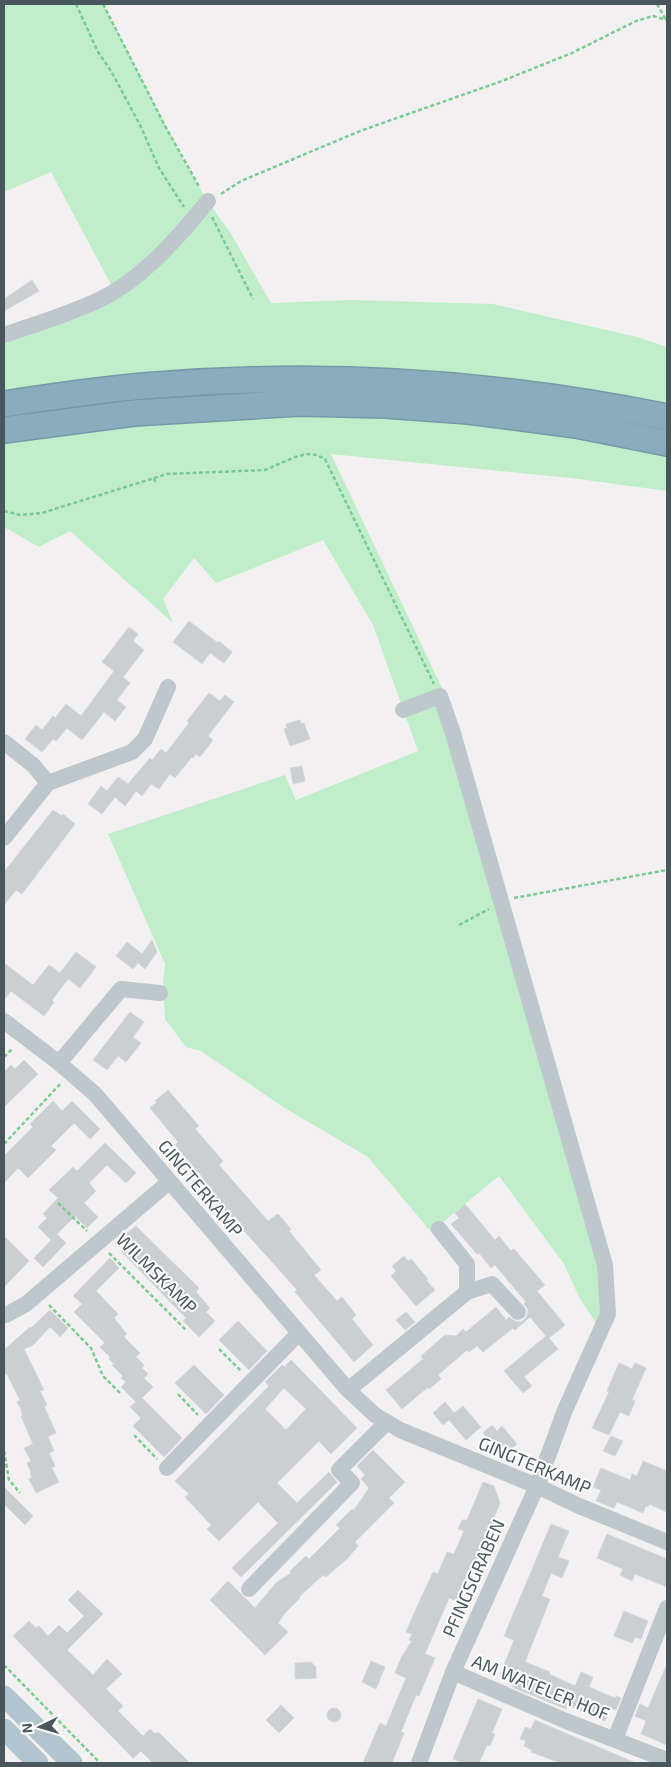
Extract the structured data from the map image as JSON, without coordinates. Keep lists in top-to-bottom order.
{
  "streets": {
    "street": [
      "GINGTERKAMP",
      "WILMSKAMP",
      "PFINGSGRABEN",
      "AM WATELER HOF"
    ]
  },
  "crossings": [
    ["GINGTERKAMP", "WILMSKAMP"],
    ["GINGTERKAMP", "PFINGSGRABEN"],
    ["PFINGSGRABEN", "AM WATELER HOF"]
  ],
  "north": "left"
}
